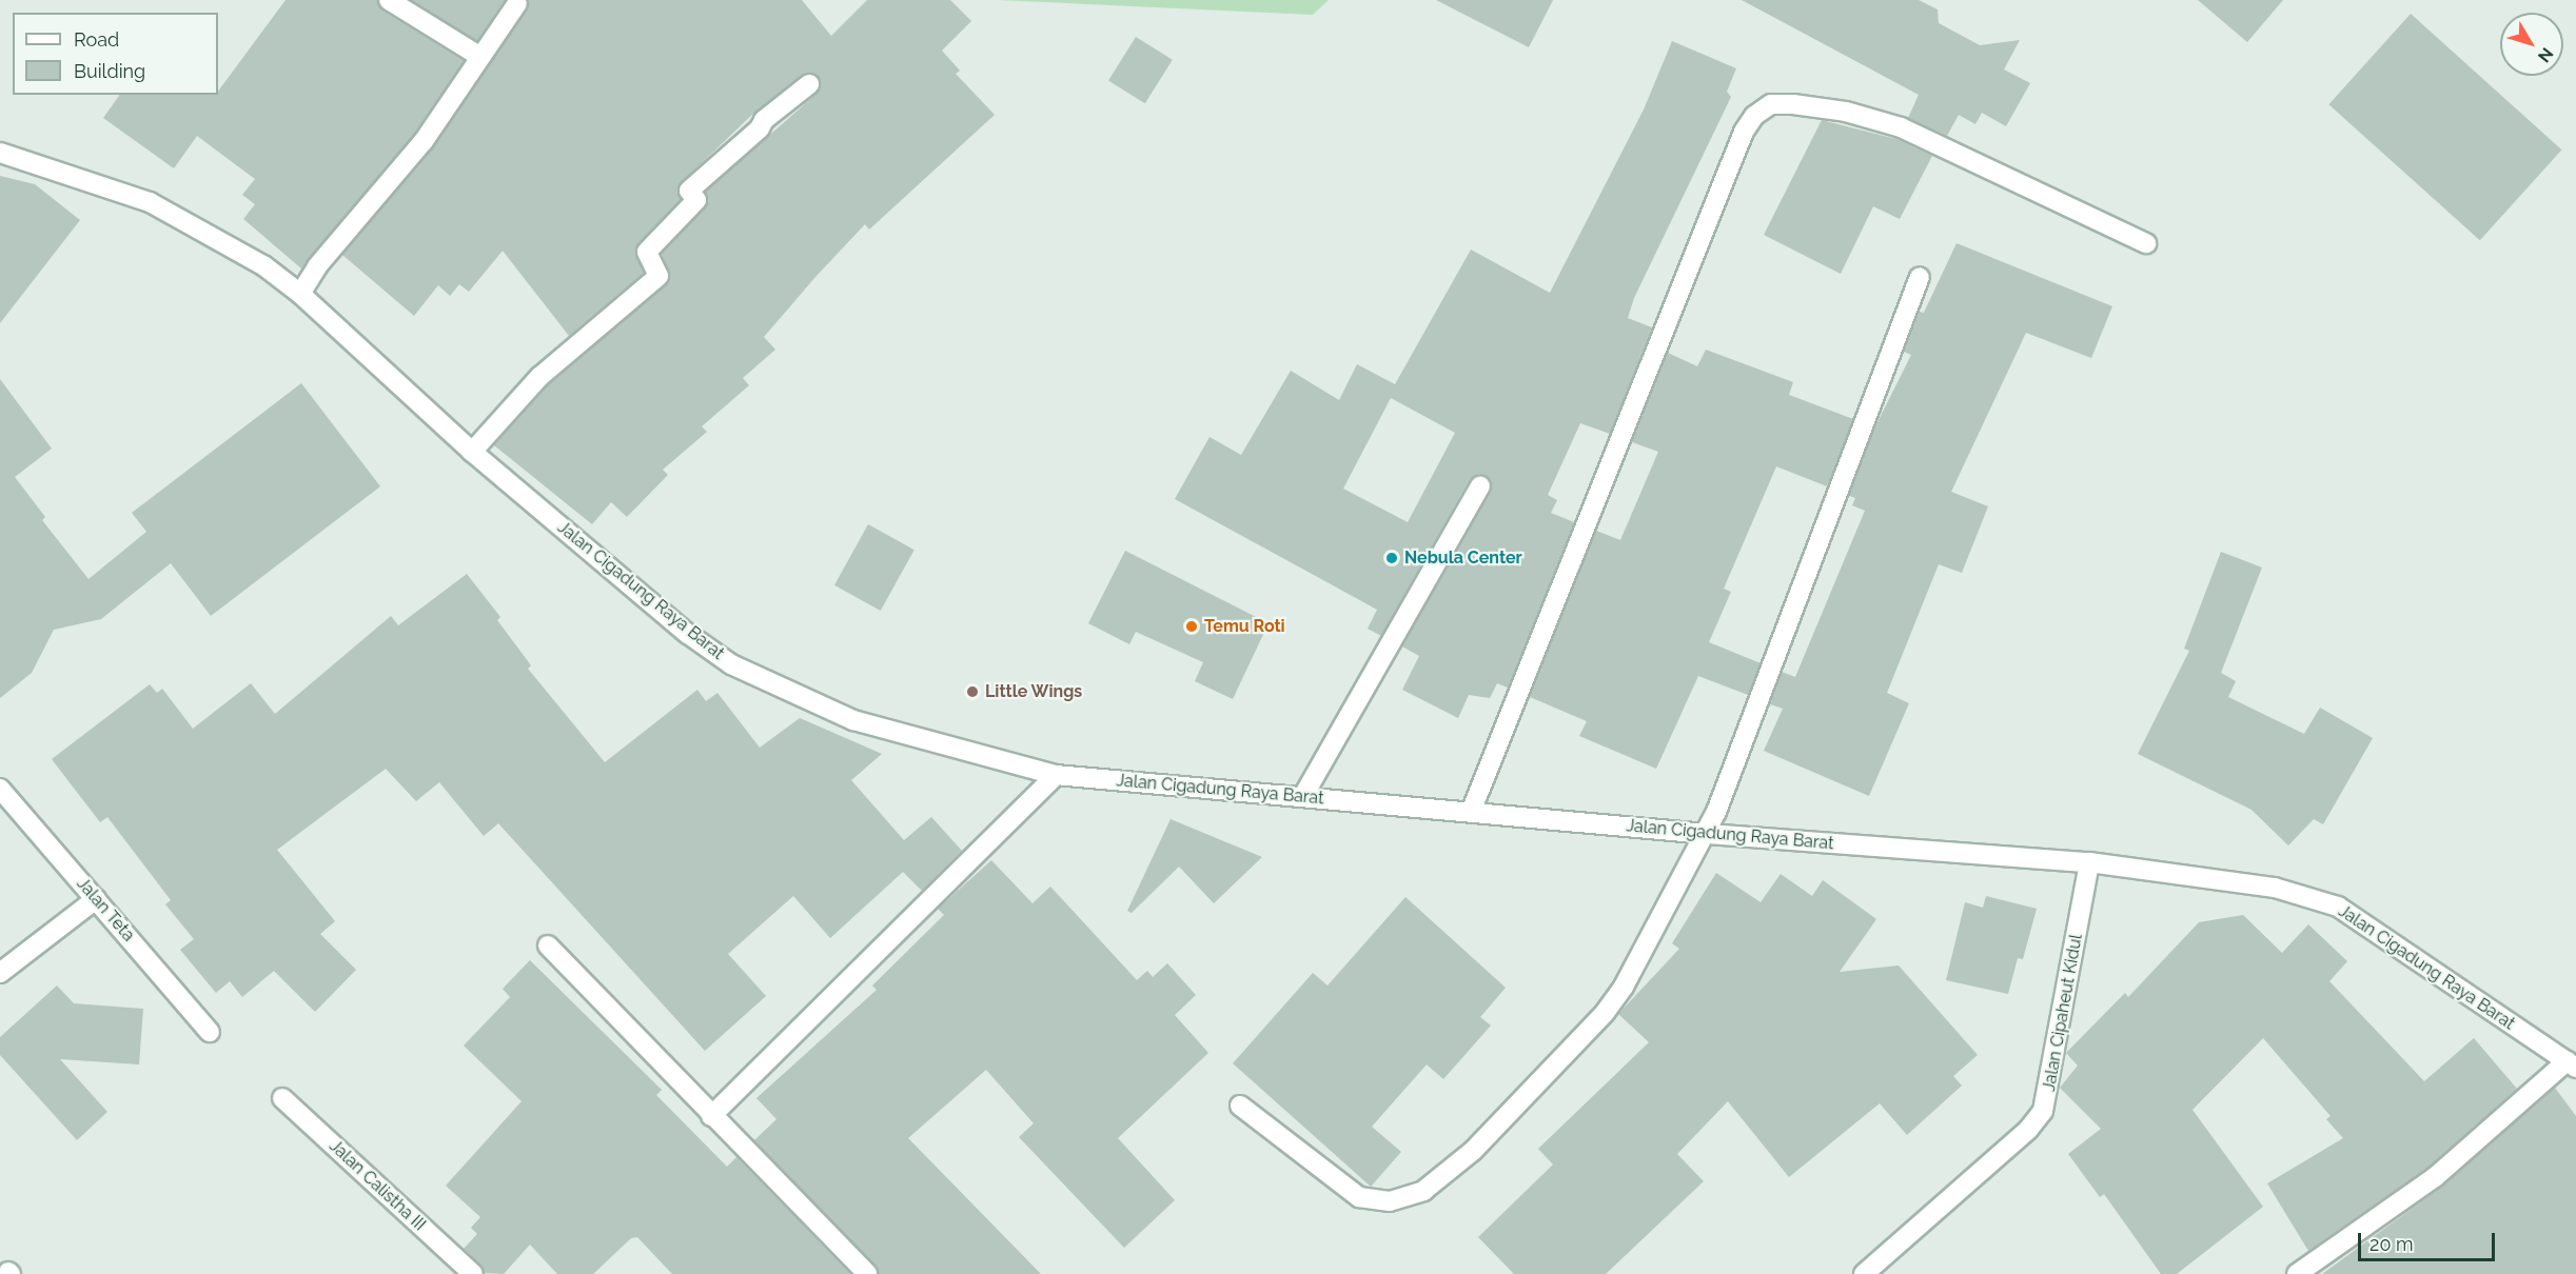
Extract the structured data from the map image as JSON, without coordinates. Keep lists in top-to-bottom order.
{
  "streets": {
    "street": [
      "Jalan Cigadung Raya Barat",
      "Jalan Teta",
      "Jalan Cipaheut Kidul",
      "Jalan Calistha III"
    ]
  },
  "crossings": [
    ["Jalan Cigadung Raya Barat", "Jalan Cipaheut Kidul"]
  ],
  "places": ["Nebula Center", "Temu Roti", "Little Wings"],
  "legend": ["Road", "Building"],
  "scale_bar": "20 m",
  "north": "bottom right"
}
